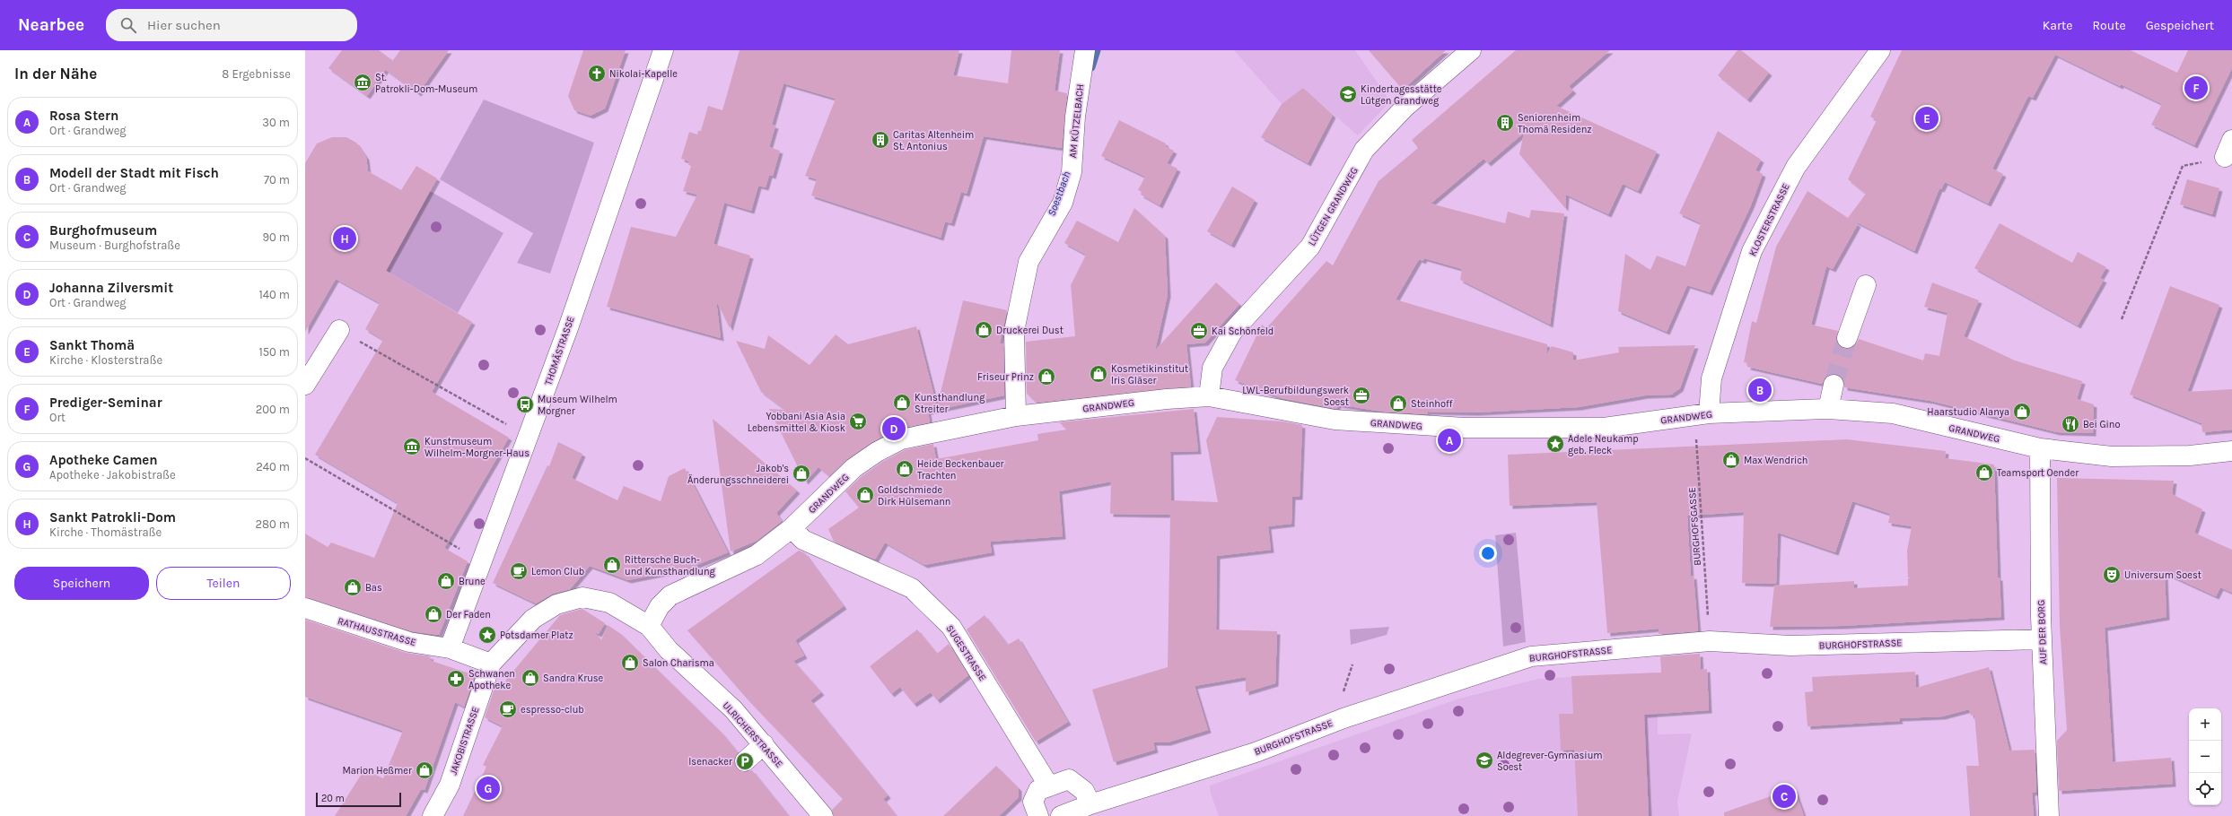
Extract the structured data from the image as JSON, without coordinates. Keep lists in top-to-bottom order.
{
  "streets": {
    "street": [
      "AM KÜTZELBACH",
      "LÜTGEN GRANDWEG",
      "KLOSTERSTRASSE",
      "THOMÄSTRASSE",
      "GRANDWEG",
      "RATHAUSSTRASSE",
      "AUF DER BORG",
      "BURGHOFSTRASSE",
      "SUGESTRASSE",
      "ULRICHERSTRASSE",
      "JAKOBISTRASSE"
    ],
    "path": ["BURGHOFSGASSE"]
  },
  "crossings": [
    ["AM KÜTZELBACH", "GRANDWEG"],
    ["LÜTGEN GRANDWEG", "GRANDWEG"],
    ["KLOSTERSTRASSE", "GRANDWEG"],
    ["KLOSTERSTRASSE", "BURGHOFSGASSE"],
    ["THOMÄSTRASSE", "RATHAUSSTRASSE"],
    ["GRANDWEG", "BURGHOFSGASSE"],
    ["GRANDWEG", "AUF DER BORG"],
    ["GRANDWEG", "SUGESTRASSE"],
    ["GRANDWEG", "ULRICHERSTRASSE"],
    ["BURGHOFSGASSE", "BURGHOFSTRASSE"],
    ["AUF DER BORG", "BURGHOFSTRASSE"]
  ],
  "water": ["Soestbach"],
  "places": {
    "church": ["Nikolai-Kapelle"],
    "museum": ["St. Patrokli-Dom-Museum", "Kunstmuseum Wilhelm-Morgner-Haus"],
    "school or university": ["Kindertagesstätte Lütgen Grandweg", "Aldegrever-Gymnasium Soest"],
    "building": ["Seniorenheim Thomä Residenz", "Caritas Altenheim St. Antonius"],
    "shop": [
      "Druckerei Dust",
      "Kosmetikinstitut Iris Gläser",
      "Friseur Prinz",
      "Kunsthandlung Streiter",
      "Steinhoff",
      "Haarstudio Alanya",
      "Max Wendrich",
      "Heide Beckenbauer Trachten",
      "Teamsport Oender",
      "Jakob's Änderungsschneiderei",
      "Goldschmiede Dirk Hülsemann",
      "Rittersche Buch- und Kunsthandlung",
      "Brune",
      "Bas",
      "Der Faden",
      "Salon Charisma",
      "Sandra Kruse",
      "Marion Heßmer"
    ],
    "office": ["Kai Schönfeld", "LWL-Berufbildungswerk Soest"],
    "bus stop": ["Museum Wilhelm Morgner"],
    "supermarket": ["Yobbani Asia Asia Lebensmittel & Kiosk"],
    "restaurant": ["Bei Gino"],
    "place": ["Adele Neukamp geb. Fleck", "Potsdamer Platz"],
    "cafe": ["Lemon Club", "espresso-club"],
    "theatre": ["Universum Soest"],
    "pharmacy": ["Schwanen Apotheke"],
    "parking": ["Isenacker"]
  },
  "scale_bar": "20 m",
  "page": {
    "header": "Nearbee",
    "search": "Hier suchen",
    "nav": ["Karte", "Route", "Gespeichert"],
    "heading": ["In der Nähe", "8 Ergebnisse"],
    "pins": [
      "F",
      "E",
      "H",
      "B",
      "D",
      "A",
      "G",
      "C"
    ],
    "list": [
      {
        "mark": "A",
        "name": "Rosa Stern",
        "note": "Ort · Grandweg",
        "value": "30 m"
      },
      {
        "mark": "B",
        "name": "Modell der Stadt mit Fisch",
        "note": "Ort · Grandweg",
        "value": "70 m"
      },
      {
        "mark": "C",
        "name": "Burghofmuseum",
        "note": "Museum · Burghofstraße",
        "value": "90 m"
      },
      {
        "mark": "D",
        "name": "Johanna Zilversmit",
        "note": "Ort · Grandweg",
        "value": "140 m"
      },
      {
        "mark": "E",
        "name": "Sankt Thomä",
        "note": "Kirche · Klosterstraße",
        "value": "150 m"
      },
      {
        "mark": "F",
        "name": "Prediger-Seminar",
        "note": "Ort",
        "value": "200 m"
      },
      {
        "mark": "G",
        "name": "Apotheke Camen",
        "note": "Apotheke · Jakobistraße",
        "value": "240 m"
      },
      {
        "mark": "H",
        "name": "Sankt Patrokli-Dom",
        "note": "Kirche · Thomästraße",
        "value": "280 m"
      }
    ],
    "buttons": ["Speichern", "Teilen"],
    "map_buttons": ["+", "−"],
    "scale": "20 m"
  }
}
